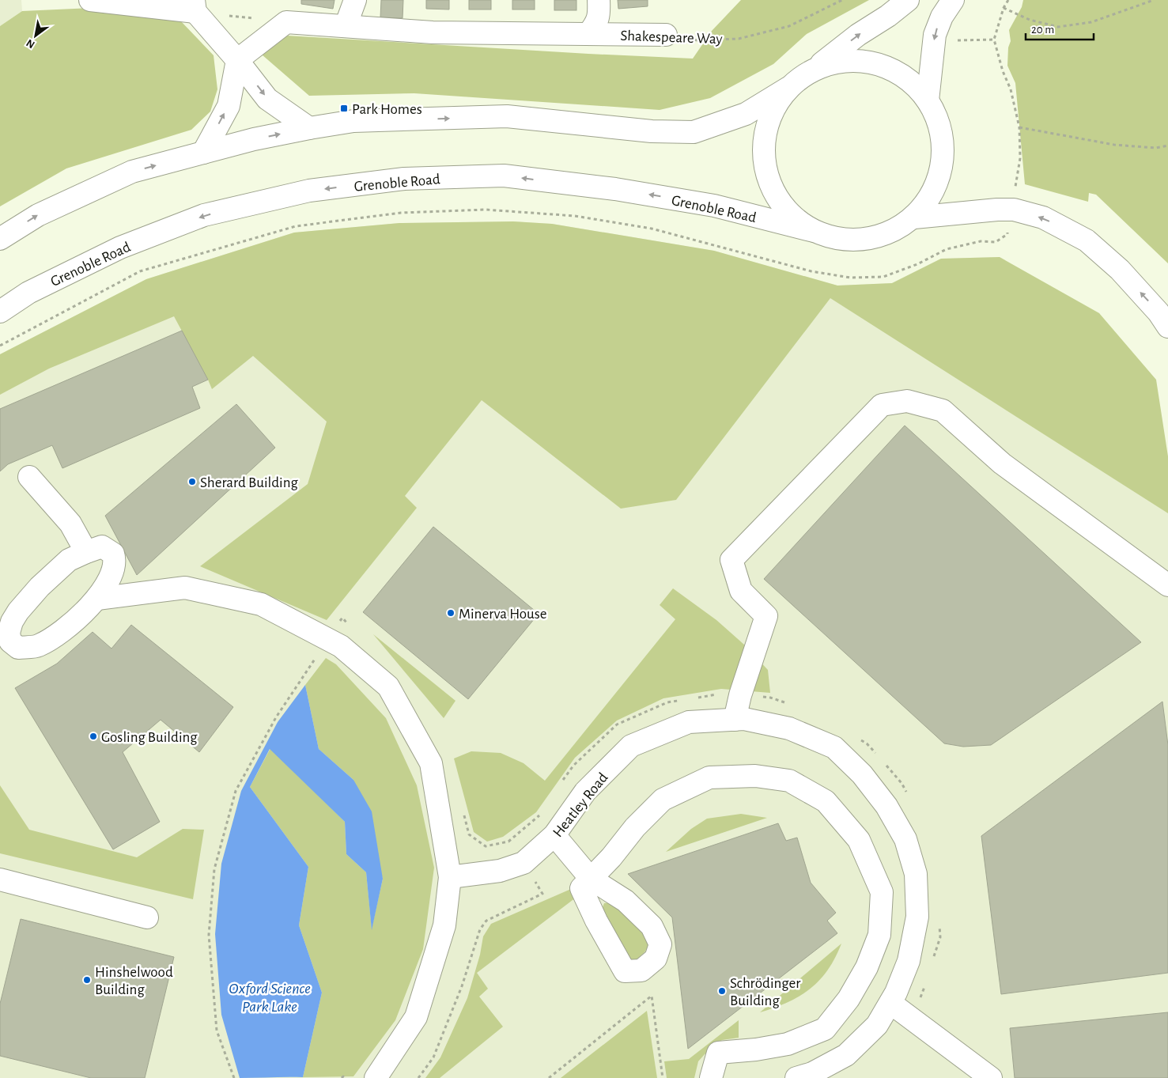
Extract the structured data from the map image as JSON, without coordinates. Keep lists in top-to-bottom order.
{
  "streets": {
    "street": ["Shakespeare Way", "Grenoble Road", "Heatley Road"]
  },
  "water": ["Oxford Science Park Lake"],
  "places": {
    "transit": ["Park Homes"],
    "other": [
      "Sherard Building",
      "Minerva House",
      "Gosling Building",
      "Hinshelwood Building",
      "Schrödinger Building"
    ]
  },
  "scale_bar": "20 m",
  "north": "bottom left"
}
